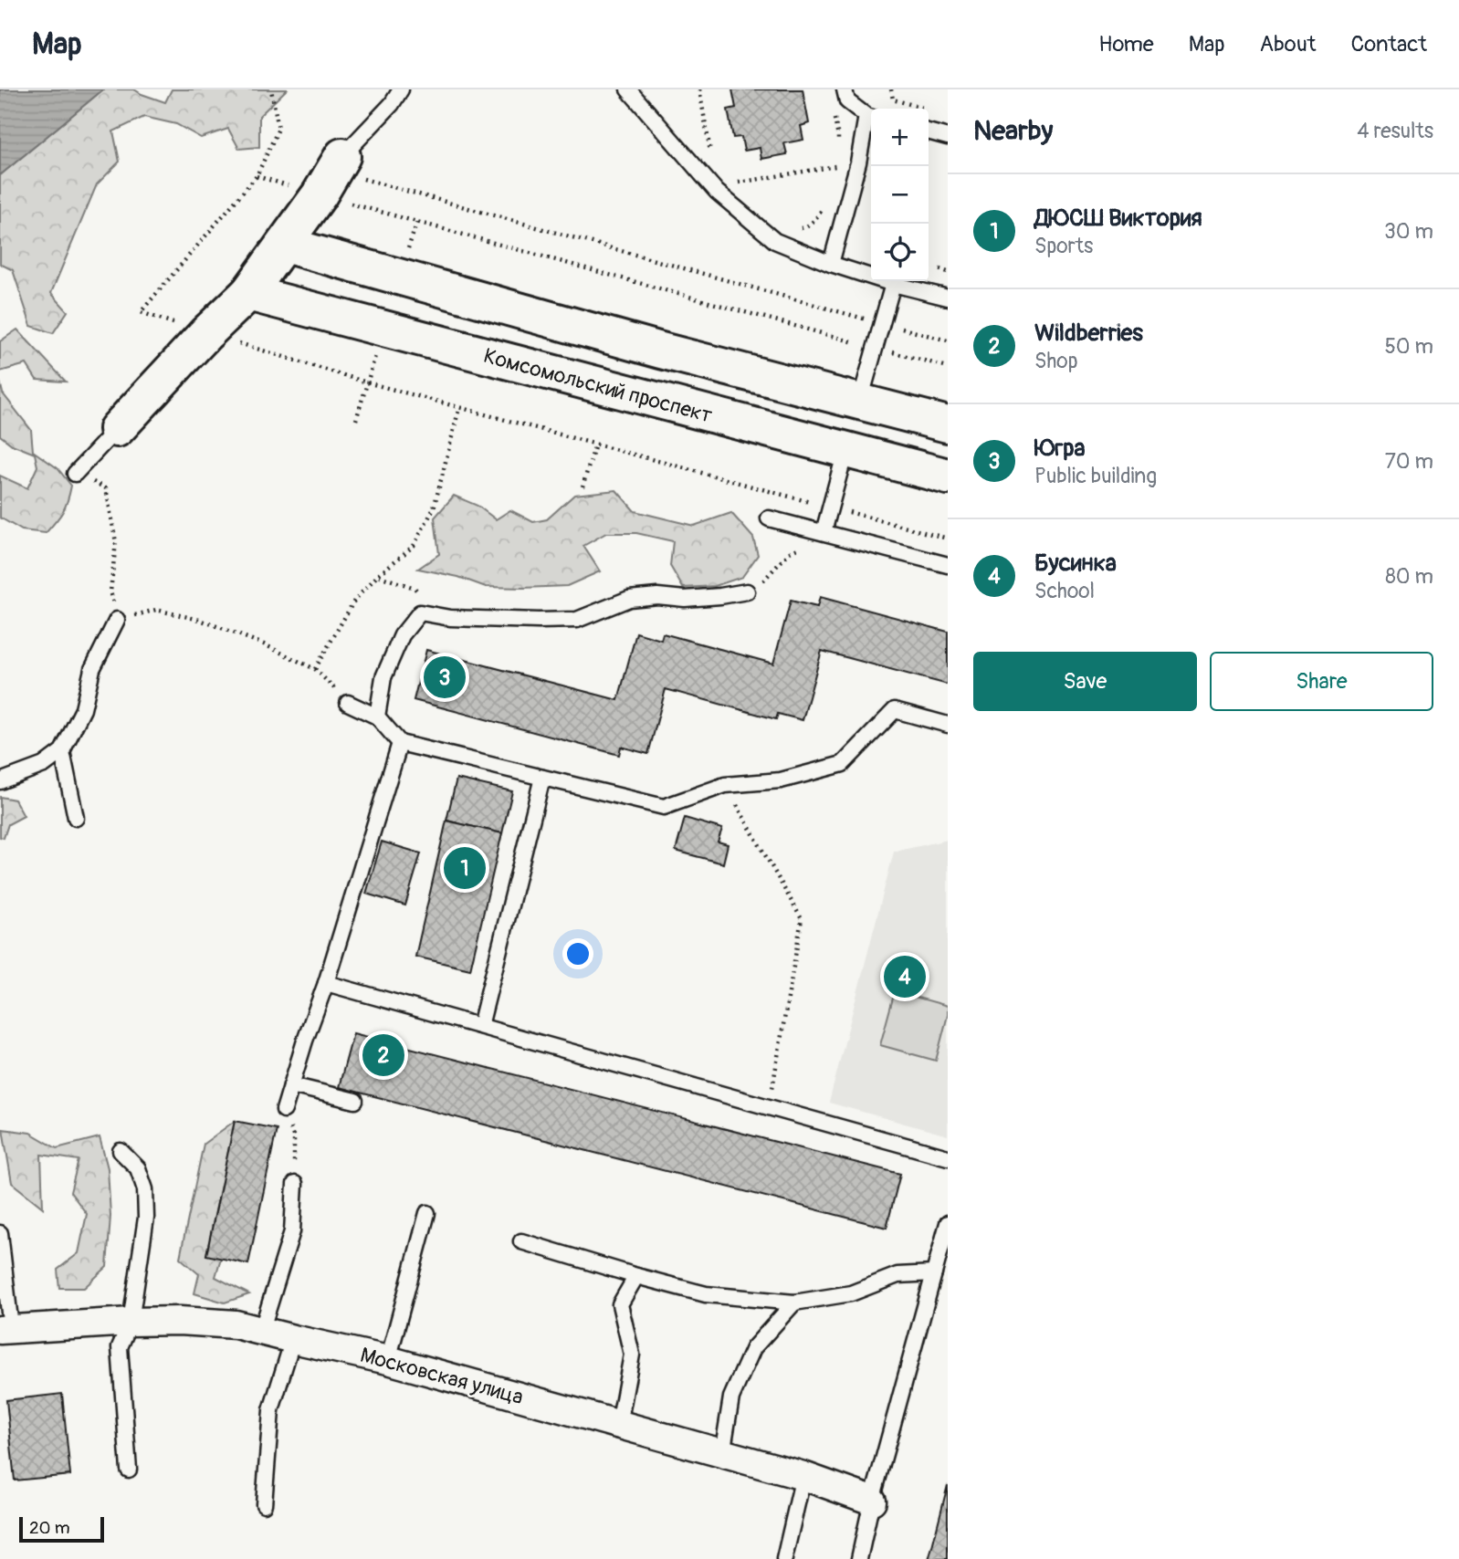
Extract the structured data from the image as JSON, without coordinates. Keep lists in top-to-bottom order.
{
  "streets": {
    "street": ["Комсомольский проспект", "Московская улица"]
  },
  "scale_bar": "20 m",
  "page": {
    "header": "Map",
    "nav": [
      "Home",
      "Map",
      "About",
      "Contact"
    ],
    "heading": ["Nearby", "4 results"],
    "map_buttons": ["+", "−"],
    "list": [
      {
        "mark": "1",
        "name": "ДЮСШ Виктория",
        "note": "Sports",
        "value": "30 m"
      },
      {
        "mark": "2",
        "name": "Wildberries",
        "note": "Shop",
        "value": "50 m"
      },
      {
        "mark": "3",
        "name": "Югра",
        "note": "Public building",
        "value": "70 m"
      },
      {
        "mark": "4",
        "name": "Бусинка",
        "note": "School",
        "value": "80 m"
      }
    ],
    "buttons": ["Save", "Share"],
    "pins": [
      "3",
      "1",
      "4",
      "2"
    ],
    "scale": "20 m"
  }
}
